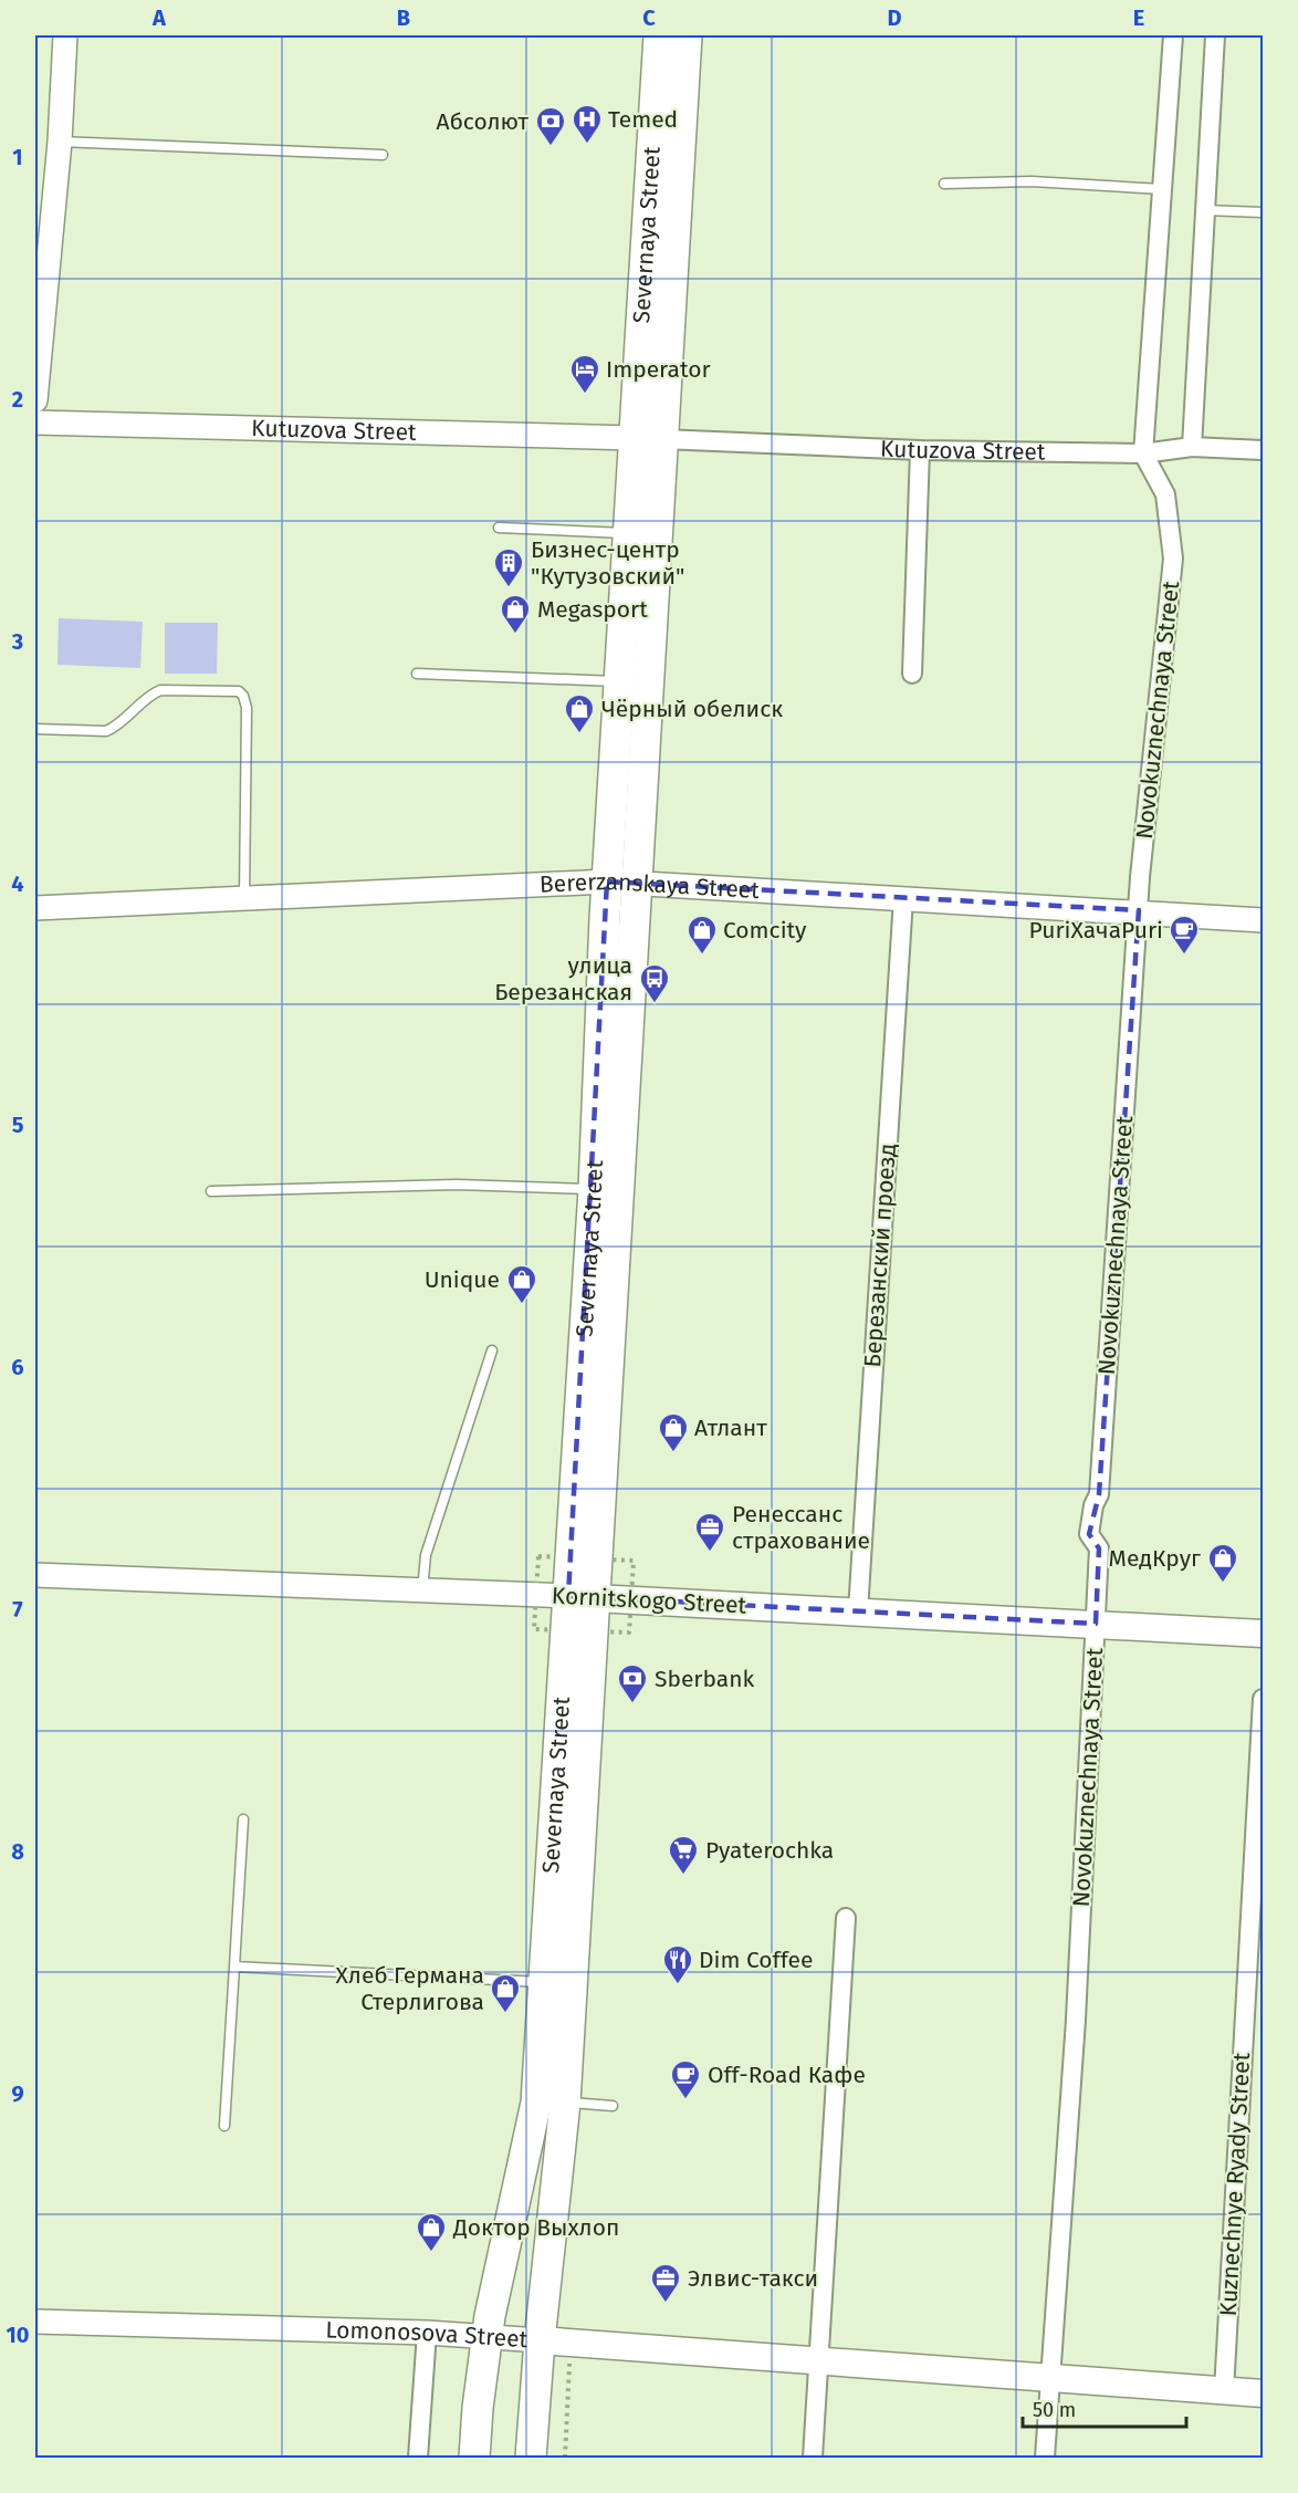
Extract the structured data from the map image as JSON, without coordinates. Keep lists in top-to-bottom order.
{
  "streets": {
    "main road": ["Severnaya Street", "Kornitskogo Street", "Lomonosova Street"],
    "street": [
      "Kutuzova Street",
      "Novokuznechnaya Street",
      "Bererzanskaya Street",
      "Березанский проезд",
      "Kuznechnye Ryady Street"
    ]
  },
  "crossings": [
    ["Severnaya Street", "Kutuzova Street"],
    ["Severnaya Street", "Bererzanskaya Street"],
    ["Severnaya Street", "Kornitskogo Street"],
    ["Severnaya Street", "Lomonosova Street"],
    ["Kutuzova Street", "Novokuznechnaya Street"],
    ["Novokuznechnaya Street", "Bererzanskaya Street"],
    ["Novokuznechnaya Street", "Kornitskogo Street"],
    ["Novokuznechnaya Street", "Lomonosova Street"],
    ["Bererzanskaya Street", "Березанский проезд"],
    ["Березанский проезд", "Kornitskogo Street"],
    ["Kuznechnye Ryady Street", "Lomonosova Street"]
  ],
  "places": {
    "hospital": ["Temed"],
    "bank": ["Абсолют", "Sberbank"],
    "hotel": ["Imperator"],
    "building": ["Бизнес-центр \"Кутузовский\""],
    "shop": [
      "Megasport",
      "Чёрный обелиск",
      "Comcity",
      "Unique",
      "Атлант",
      "МедКруг",
      "Хлеб Германа Стерлигова",
      "Доктор Выхлоп"
    ],
    "cafe": ["PuriХачаPuri", "Off-Road Кафе"],
    "bus stop": ["улица Березанская"],
    "office": ["Ренессанс страхование", "Элвис-такси"],
    "supermarket": ["Pyaterochka"],
    "restaurant": ["Dim Coffee"]
  },
  "scale_bar": "50 m",
  "grid": {
    "columns": [
      "A",
      "B",
      "C",
      "D",
      "E"
    ],
    "rows": [
      "1",
      "2",
      "3",
      "4",
      "5",
      "6",
      "7",
      "8",
      "9",
      "10"
    ]
  }
}
